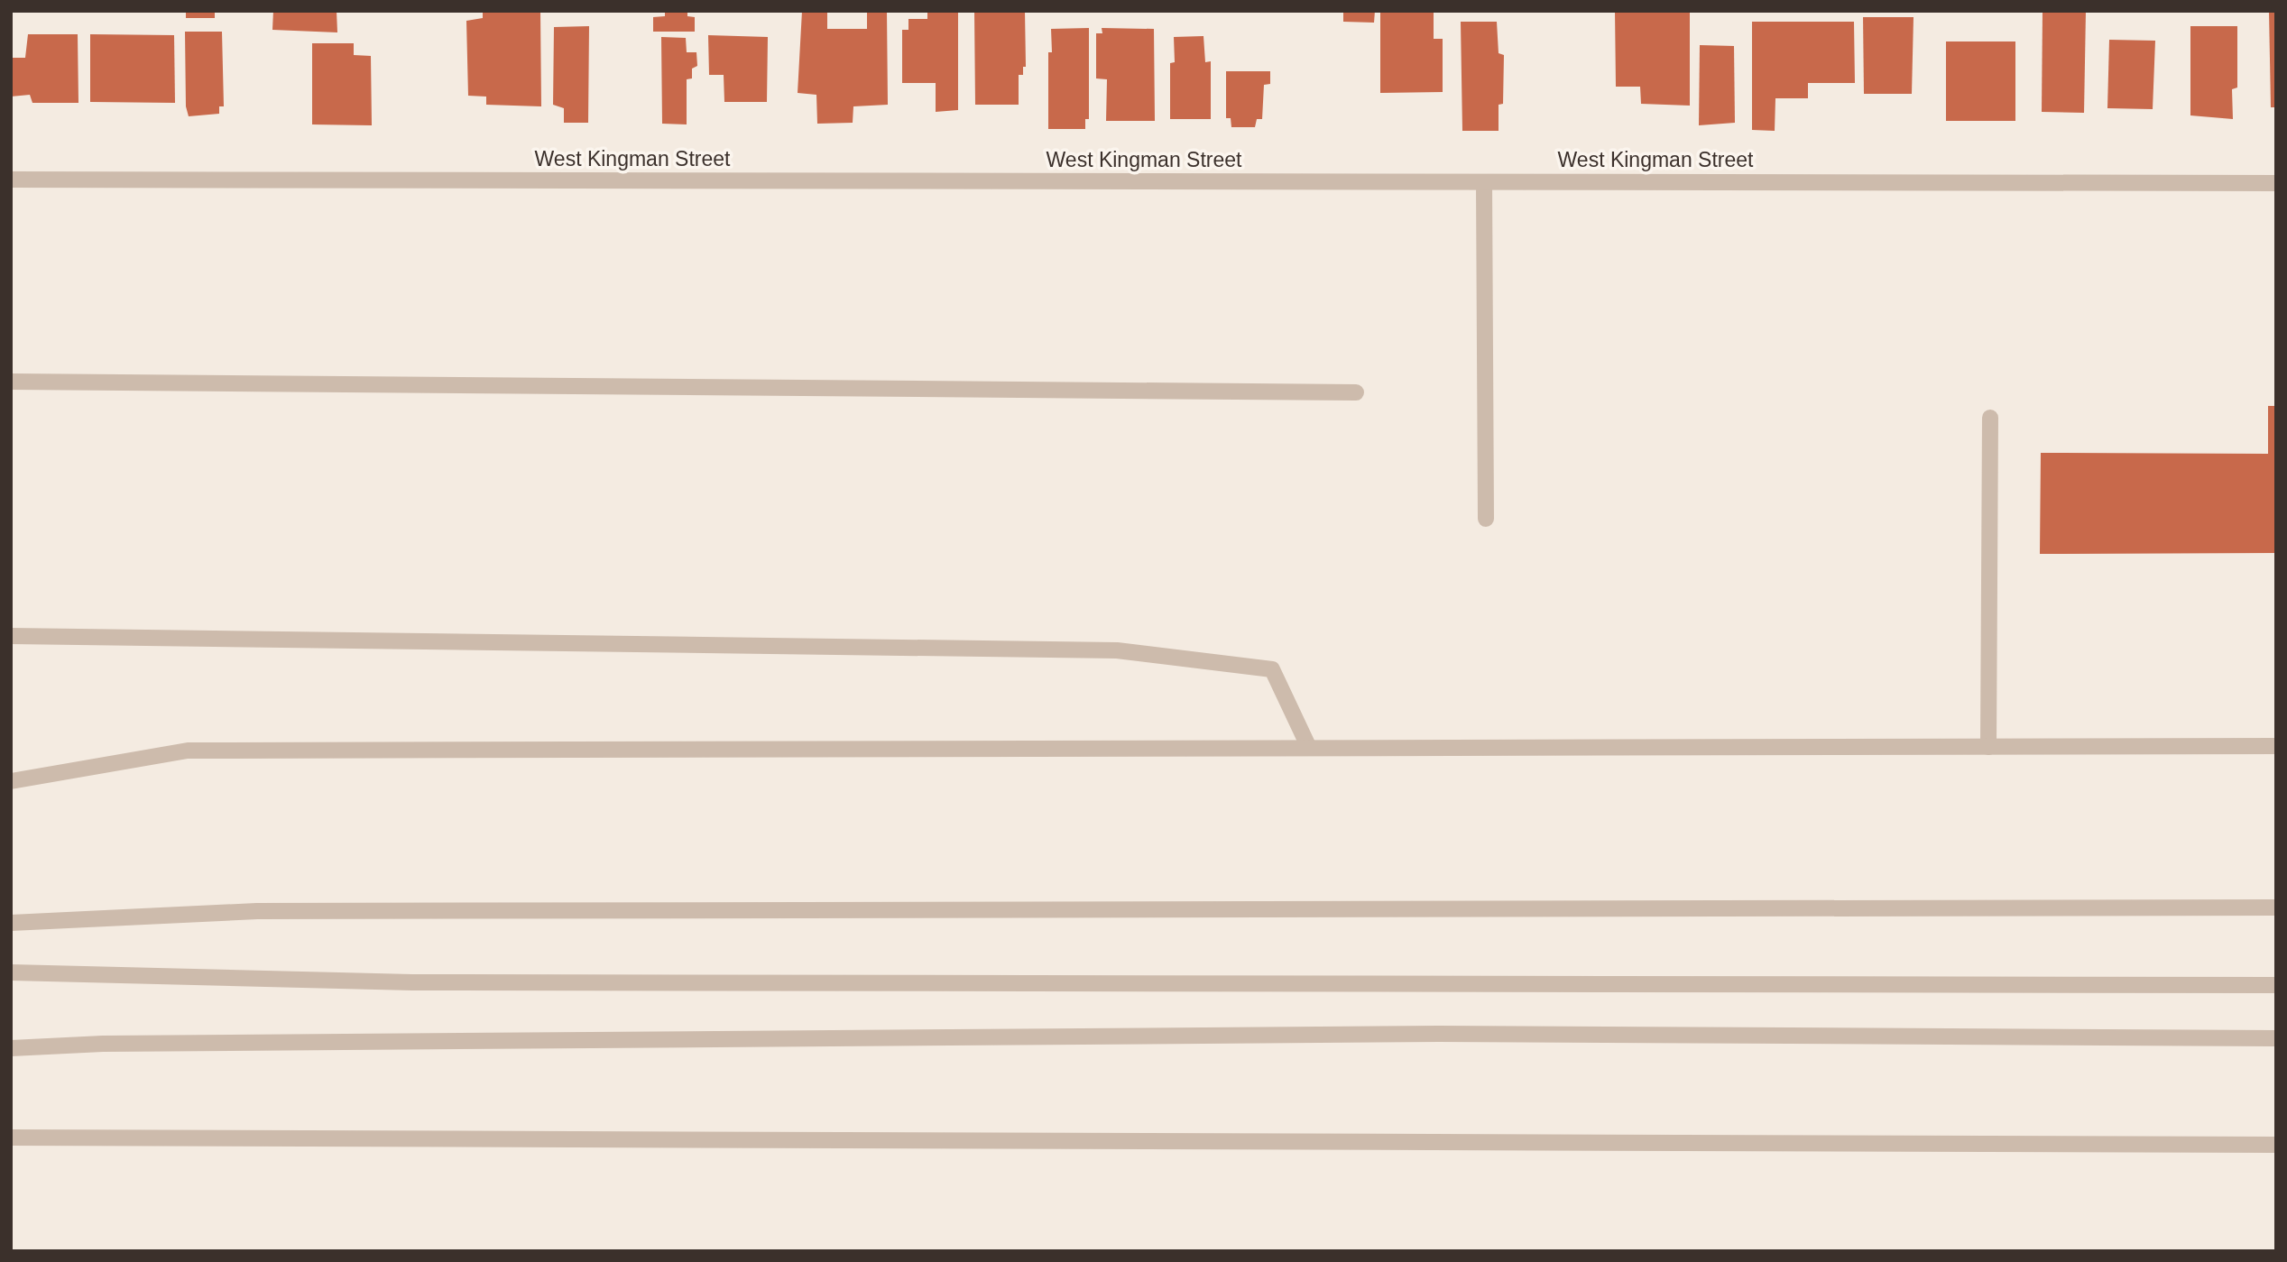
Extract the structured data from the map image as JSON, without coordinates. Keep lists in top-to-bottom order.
{
  "streets": {
    "street": ["West Kingman Street"]
  }
}
